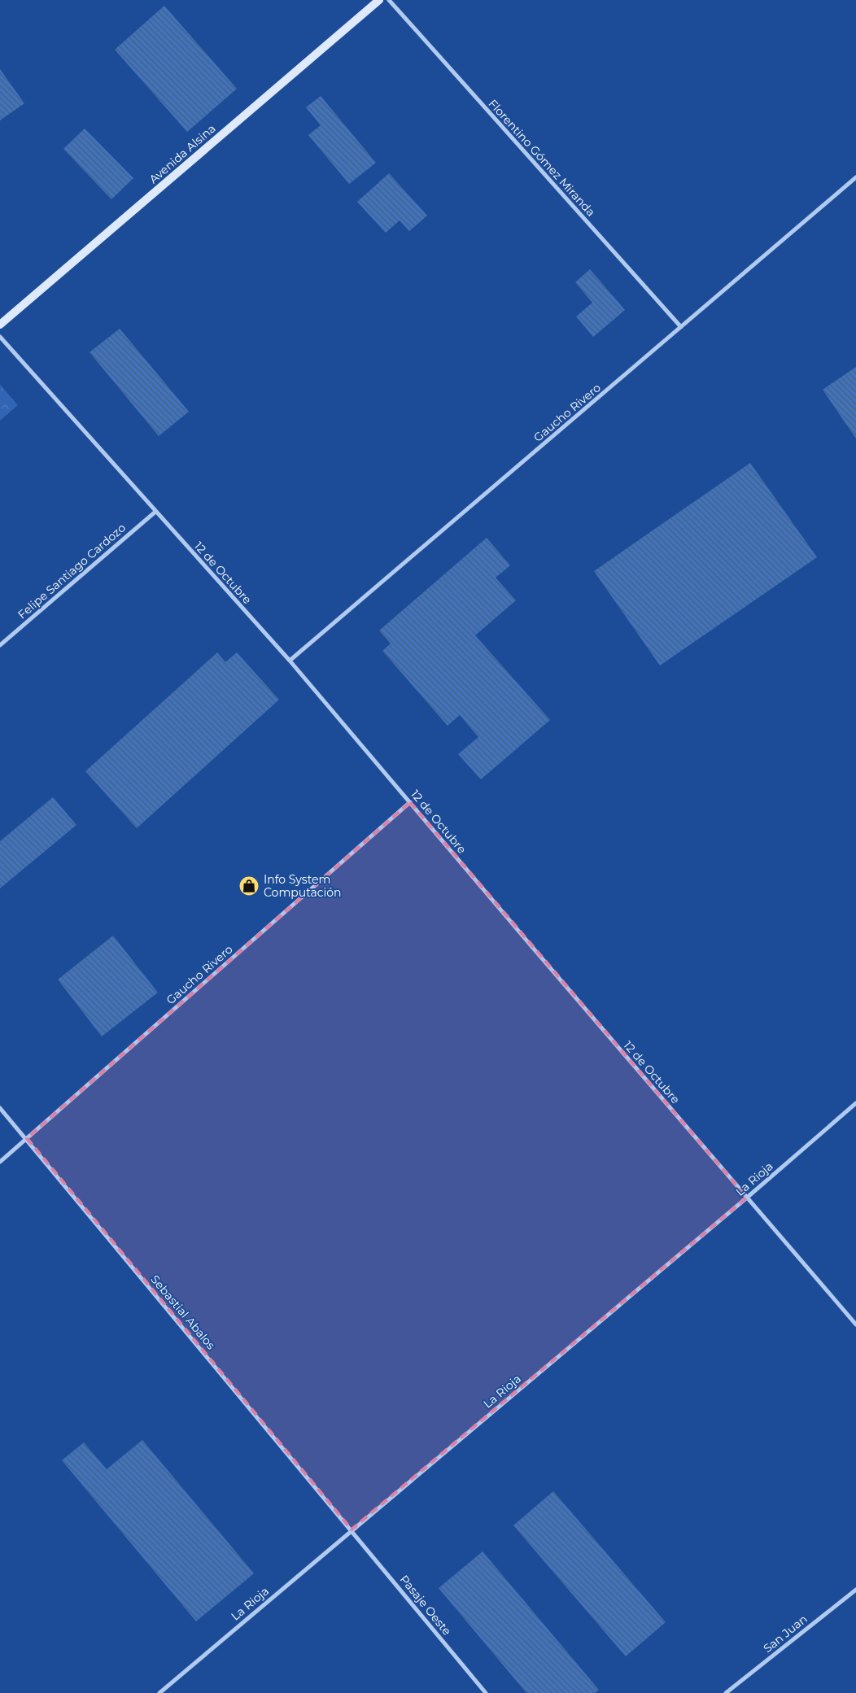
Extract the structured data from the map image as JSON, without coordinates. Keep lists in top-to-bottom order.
{
  "streets": {
    "main road": ["Avenida Alsina"],
    "street": [
      "Florentino Gómez Miranda",
      "Gaucho Rivero",
      "Felipe Santiago Cardozo",
      "12 de Octubre",
      "La Rioja",
      "Sebastial Abalos",
      "Pasaje Oeste",
      "San Juan"
    ]
  },
  "crossings": [
    ["Florentino Gómez Miranda", "Gaucho Rivero"],
    ["Gaucho Rivero", "12 de Octubre"],
    ["Gaucho Rivero", "Sebastial Abalos"],
    ["Felipe Santiago Cardozo", "12 de Octubre"],
    ["12 de Octubre", "La Rioja"],
    ["La Rioja", "Sebastial Abalos"],
    ["La Rioja", "Pasaje Oeste"],
    ["Sebastial Abalos", "Pasaje Oeste"]
  ],
  "places": {
    "shop": ["Info System Computación"]
  }
}
